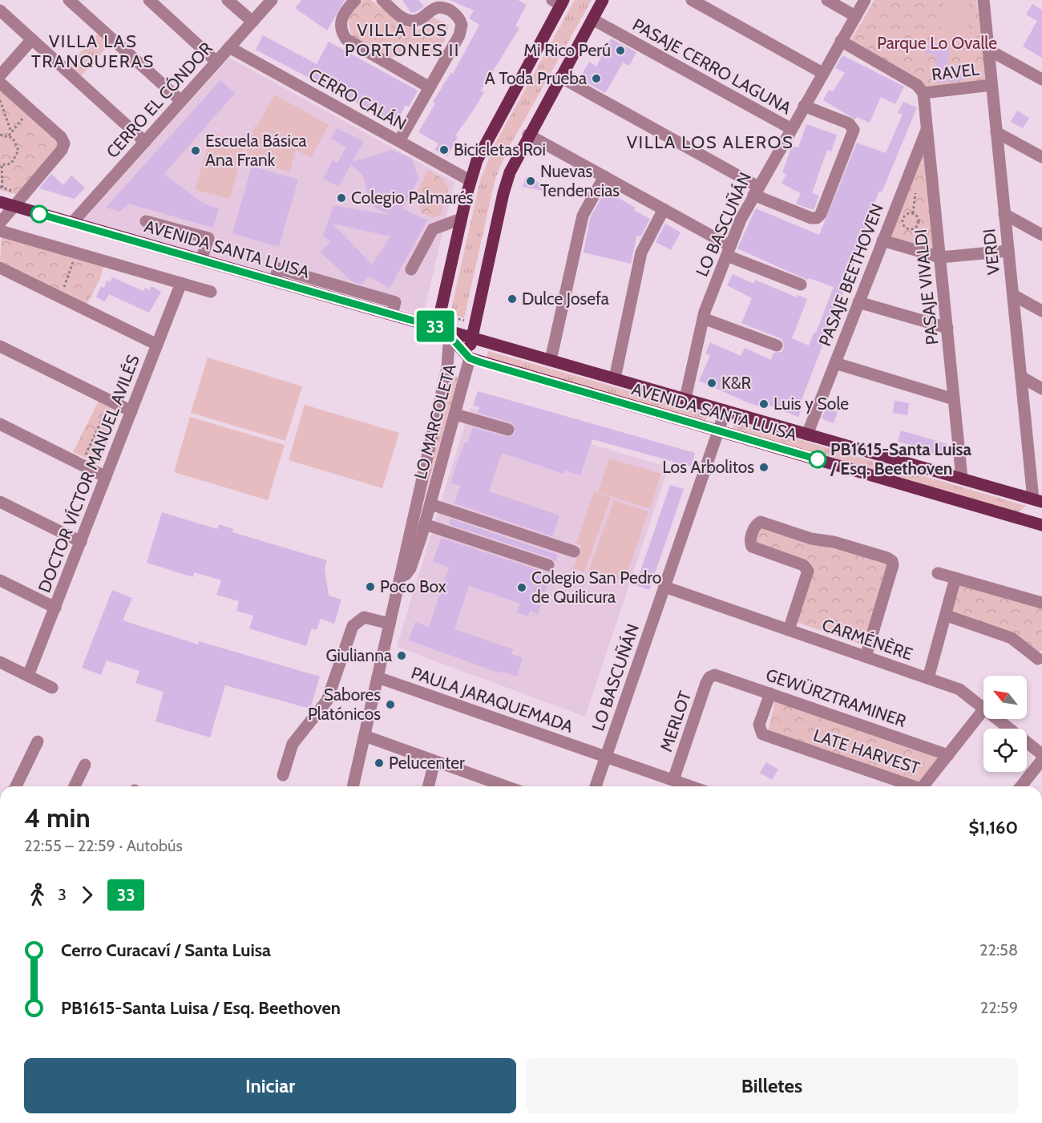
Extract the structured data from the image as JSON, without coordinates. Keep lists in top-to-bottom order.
{
  "streets": {
    "main road": ["AVENIDA SANTA LUISA", "LO MARCOLETA"],
    "street": [
      "PASAJE CERRO LAGUNA",
      "RAVEL",
      "CERRO CALÁN",
      "CERRO EL CÓNDOR",
      "LO BASCUÑÁN",
      "VERDI",
      "PASAJE BEETHOVEN",
      "PASAJE VIVALDI",
      "DOCTOR VÍCTOR MANUEL AVILÉS",
      "CARMÉNÈRE",
      "GEWÜRZTRAMINER",
      "PAULA JARAQUEMADA",
      "MERLOT",
      "LATE HARVEST"
    ]
  },
  "crossings": [
    ["PASAJE CERRO LAGUNA", "LO BASCUÑÁN"],
    ["PASAJE CERRO LAGUNA", "LO MARCOLETA"],
    ["RAVEL", "VERDI"],
    ["RAVEL", "PASAJE VIVALDI"],
    ["CERRO CALÁN", "CERRO EL CÓNDOR"],
    ["CERRO CALÁN", "LO MARCOLETA"],
    ["CERRO EL CÓNDOR", "AVENIDA SANTA LUISA"],
    ["LO BASCUÑÁN", "AVENIDA SANTA LUISA"],
    ["LO BASCUÑÁN", "CARMÉNÈRE"],
    ["LO BASCUÑÁN", "PAULA JARAQUEMADA"],
    ["AVENIDA SANTA LUISA", "VERDI"],
    ["AVENIDA SANTA LUISA", "PASAJE BEETHOVEN"],
    ["AVENIDA SANTA LUISA", "PASAJE VIVALDI"],
    ["AVENIDA SANTA LUISA", "LO MARCOLETA"],
    ["PASAJE BEETHOVEN", "PASAJE VIVALDI"],
    ["LO MARCOLETA", "PAULA JARAQUEMADA"],
    ["GEWÜRZTRAMINER", "MERLOT"],
    ["GEWÜRZTRAMINER", "LATE HARVEST"],
    ["PAULA JARAQUEMADA", "MERLOT"]
  ],
  "districts": ["VILLA LOS PORTONES II", "VILLA LAS TRANQUERAS", "VILLA LOS ALEROS"],
  "parks": ["Parque Lo Ovalle"],
  "places": [
    "Mi Rico Perú",
    "A Toda Prueba",
    "Bicicletas Roi",
    "Escuela Básica Ana Frank",
    "Nuevas Tendencias",
    "Colegio Palmarés",
    "Dulce Josefa",
    "K&R",
    "Luis y Sole",
    "PB1615-Santa Luisa / Esq. Beethoven",
    "Los Arbolitos",
    "Poco Box",
    "Colegio San Pedro de Quilicura",
    "Giulianna",
    "Sabores Platónicos",
    "Pelucenter"
  ],
  "lines": ["bus line 33"],
  "north": "top left",
  "page": {
    "on_map": "33",
    "heading": ["4 min", "22:55 – 22:59 · Autobús", "$1,160"],
    "legs": ["3", "33"],
    "list": [
      {
        "name": "Cerro Curacaví / Santa Luisa",
        "value": "22:58"
      },
      {
        "name": "PB1615-Santa Luisa / Esq. Beethoven",
        "value": "22:59"
      }
    ],
    "buttons": ["Iniciar", "Billetes"]
  }
}
